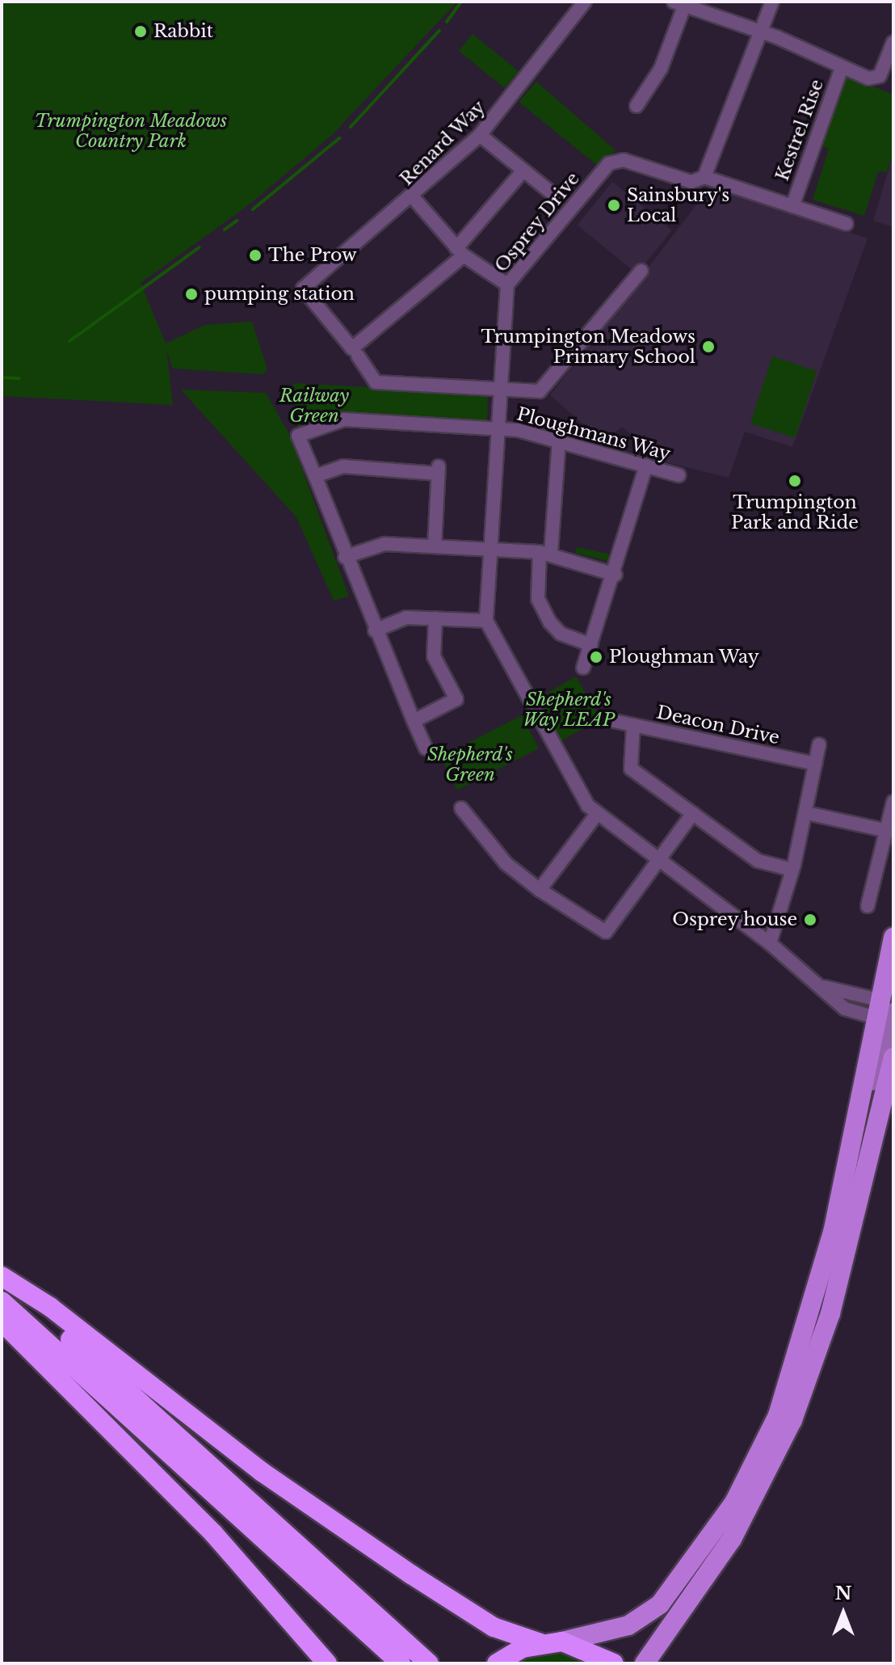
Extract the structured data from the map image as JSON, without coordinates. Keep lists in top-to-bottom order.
{
  "streets": {
    "street": [
      "Kestrel Rise",
      "Renard Way",
      "Osprey Drive",
      "Ploughmans Way",
      "Deacon Drive"
    ]
  },
  "crossings": [
    ["Kestrel Rise", "Osprey Drive"],
    ["Osprey Drive", "Ploughmans Way"]
  ],
  "parks": [
    "Trumpington Meadows Country Park",
    "Railway Green",
    "Shepherd's Way LEAP",
    "Shepherd's Green"
  ],
  "places": [
    "Rabbit",
    "Sainsbury's Local",
    "The Prow",
    "pumping station",
    "Trumpington Meadows Primary School",
    "Trumpington Park and Ride",
    "Ploughman Way",
    "Osprey house"
  ],
  "north": "top"
}
